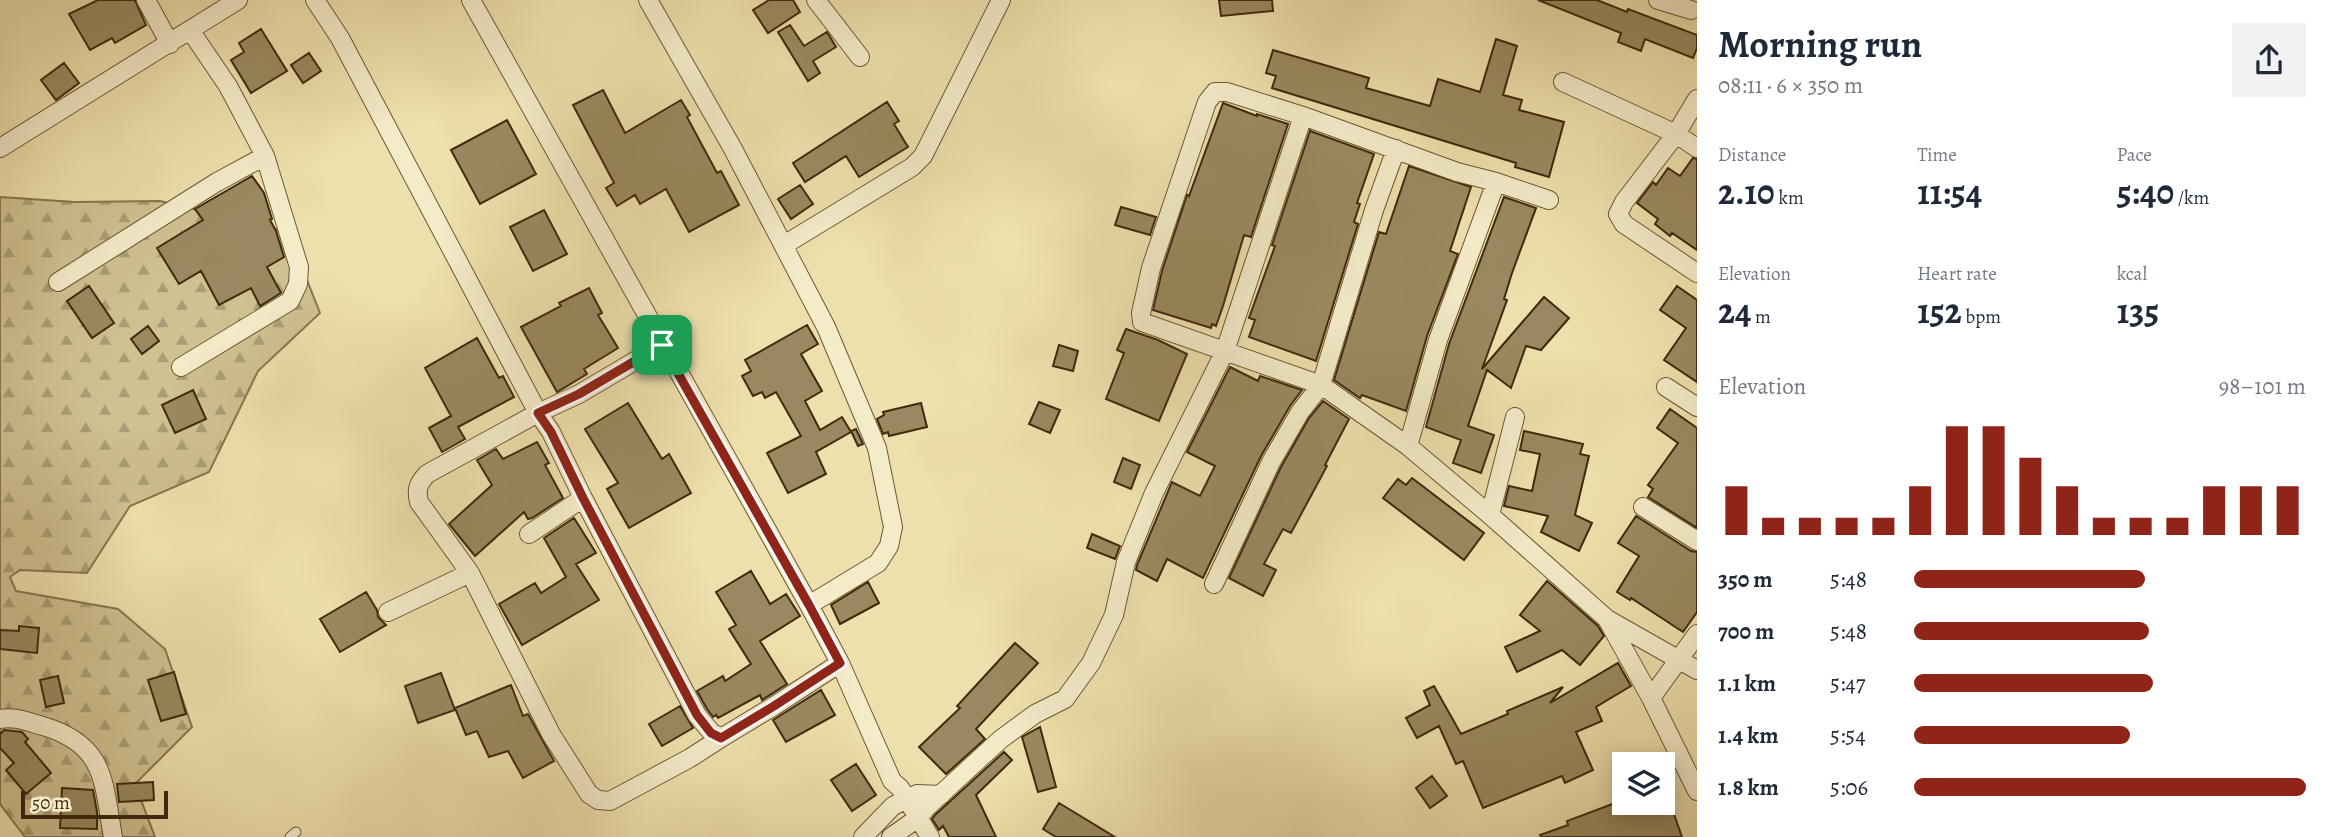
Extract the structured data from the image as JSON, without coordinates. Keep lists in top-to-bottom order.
{
  "scale_bar": "50 m",
  "page": {
    "heading": ["Morning run", "08:11 · 6 × 350 m"],
    "stats": [
      ["Distance", "2.10 km"],
      ["Time", "11:54"],
      ["Pace", "5:40 /km"],
      ["Elevation", "24 m"],
      ["Heart rate", "152 bpm"],
      ["kcal", "135"]
    ],
    "chart": ["Elevation", "98–101 m"],
    "list": [
      {
        "name": "350 m",
        "note": "5:48"
      },
      {
        "name": "700 m",
        "note": "5:48"
      },
      {
        "name": "1.1 km",
        "note": "5:47"
      },
      {
        "name": "1.4 km",
        "note": "5:54"
      },
      {
        "name": "1.8 km",
        "note": "5:06"
      }
    ],
    "scale": "50 m"
  }
}
